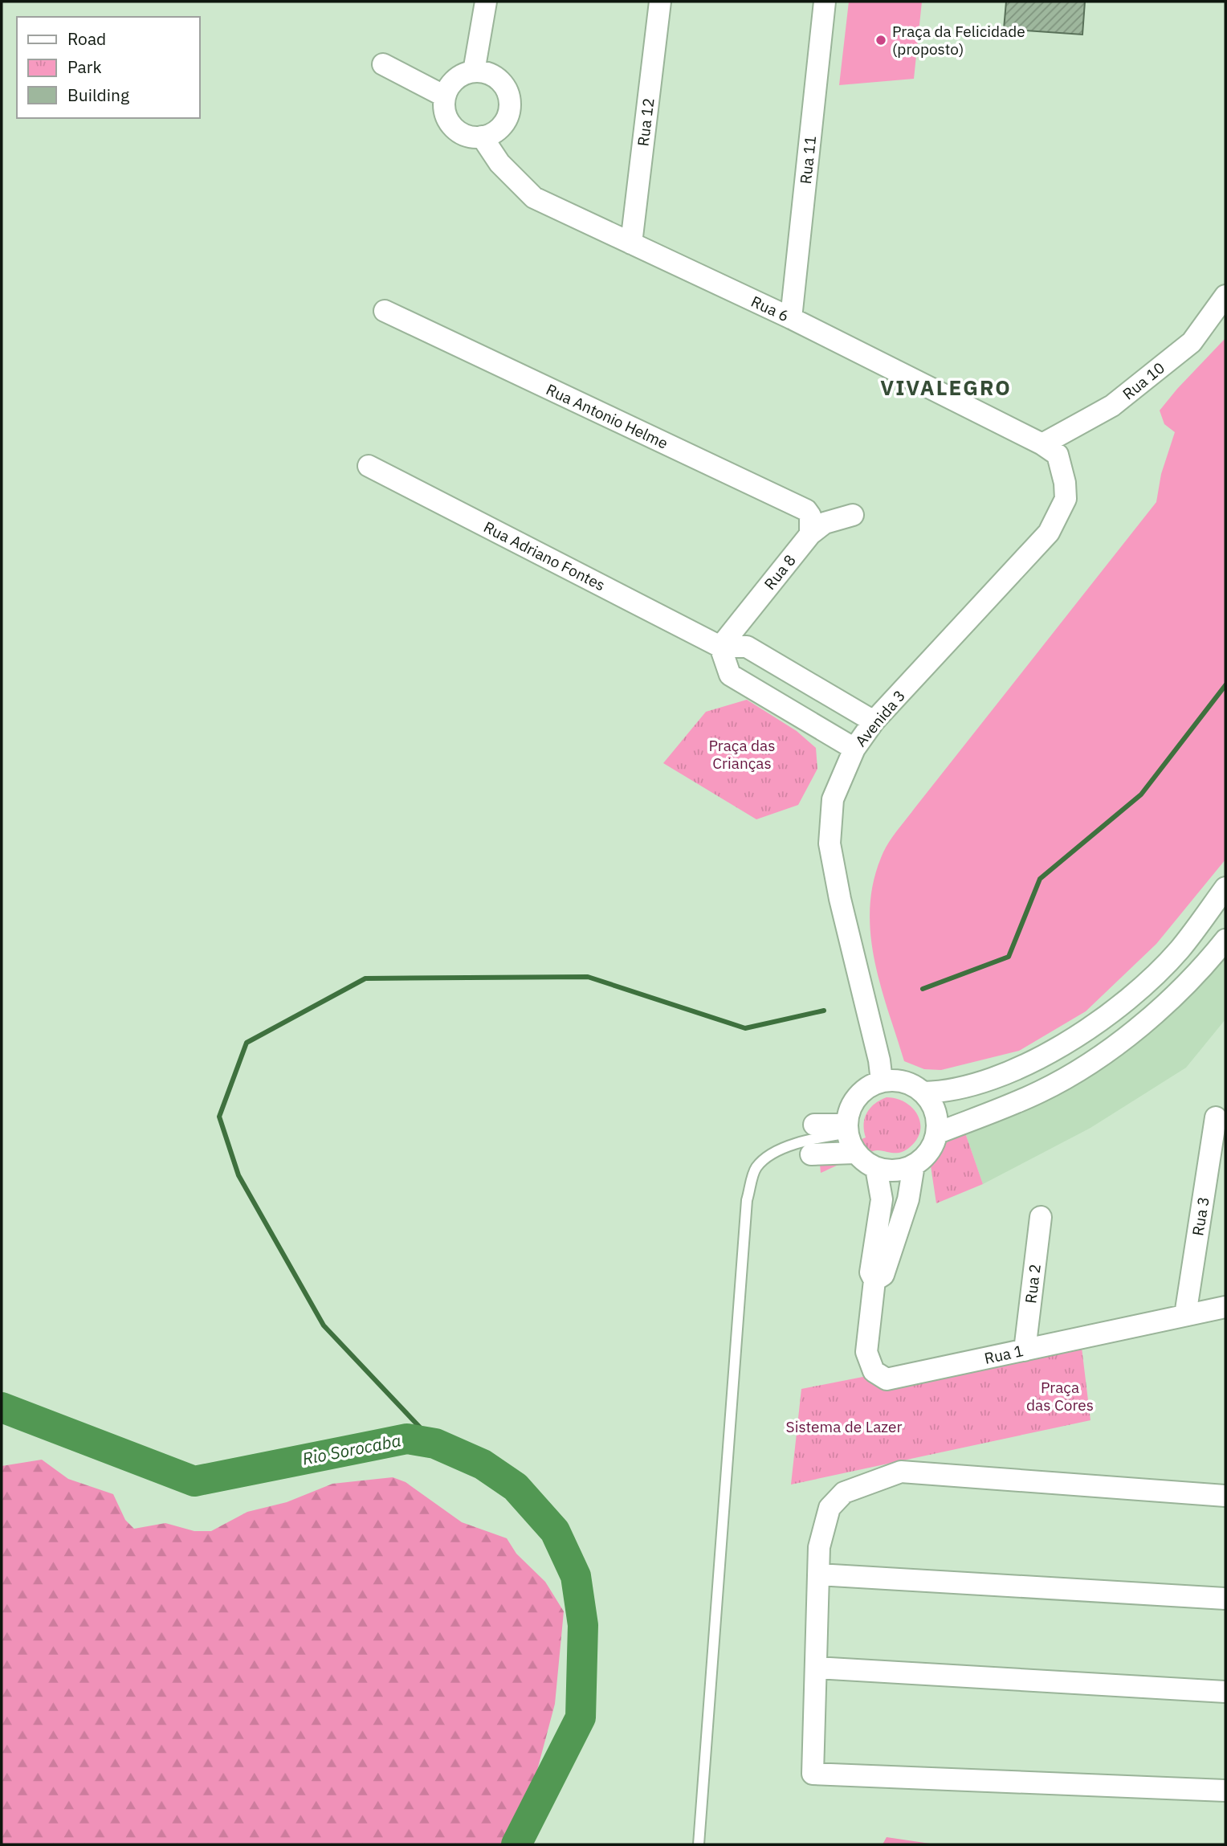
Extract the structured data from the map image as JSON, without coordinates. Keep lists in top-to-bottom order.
{
  "streets": {
    "street": [
      "Rua 12",
      "Rua 11",
      "Rua 6",
      "Rua 10",
      "Rua Antonio Helme",
      "Rua Adriano Fontes",
      "Rua 8",
      "Avenida 3",
      "Rua 3",
      "Rua 2",
      "Rua 1"
    ]
  },
  "crossings": [
    ["Rua 12", "Rua 6"],
    ["Rua 11", "Rua 6"],
    ["Rua 6", "Rua 10"],
    ["Rua 6", "Avenida 3"],
    ["Rua Antonio Helme", "Rua 8"],
    ["Rua Adriano Fontes", "Rua 8"],
    ["Rua Adriano Fontes", "Avenida 3"],
    ["Avenida 3", "Rua 1"],
    ["Rua 3", "Rua 1"],
    ["Rua 2", "Rua 1"]
  ],
  "districts": ["VIVALEGRO"],
  "water": ["Rio Sorocaba"],
  "parks": ["Praça das Crianças", "Praça das Cores", "Sistema de Lazer"],
  "places": ["Praça da Felicidade (proposto)"],
  "legend": ["Road", "Park", "Building"]
}
